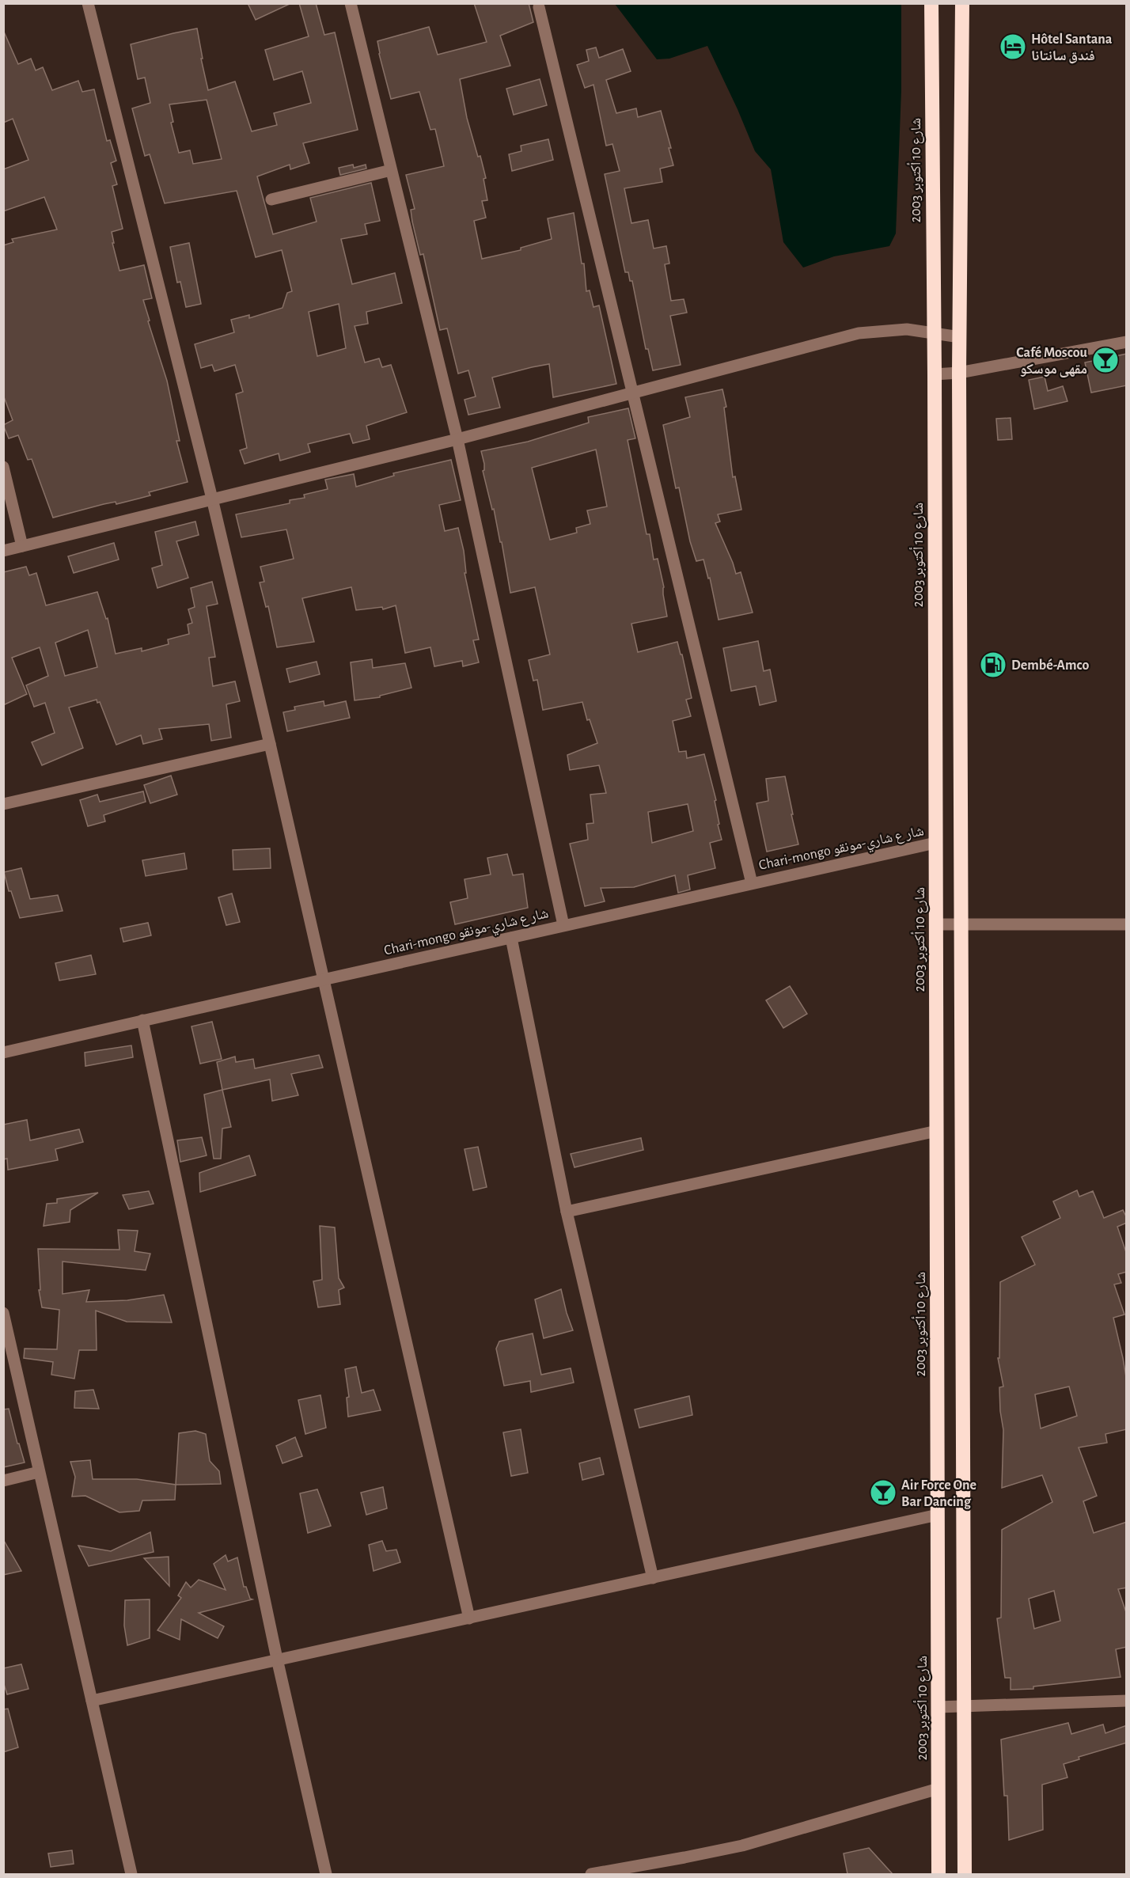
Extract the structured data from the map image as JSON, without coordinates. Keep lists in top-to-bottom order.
{
  "streets": {
    "highway": ["شارع 10 أكتوبر 2003"],
    "street": ["Chari-mongo شار ع شاري-مونقو"]
  },
  "crossings": [
    ["شارع 10 أكتوبر 2003", "Chari-mongo شار ع شاري-مونقو"]
  ],
  "places": {
    "hotel": ["Hôtel Santana فندق سانتانا"],
    "bar": ["Café Moscou مقهى موسكو", "Air Force One Bar Dancing"],
    "fuel station": ["Dembé-Amco"]
  }
}
